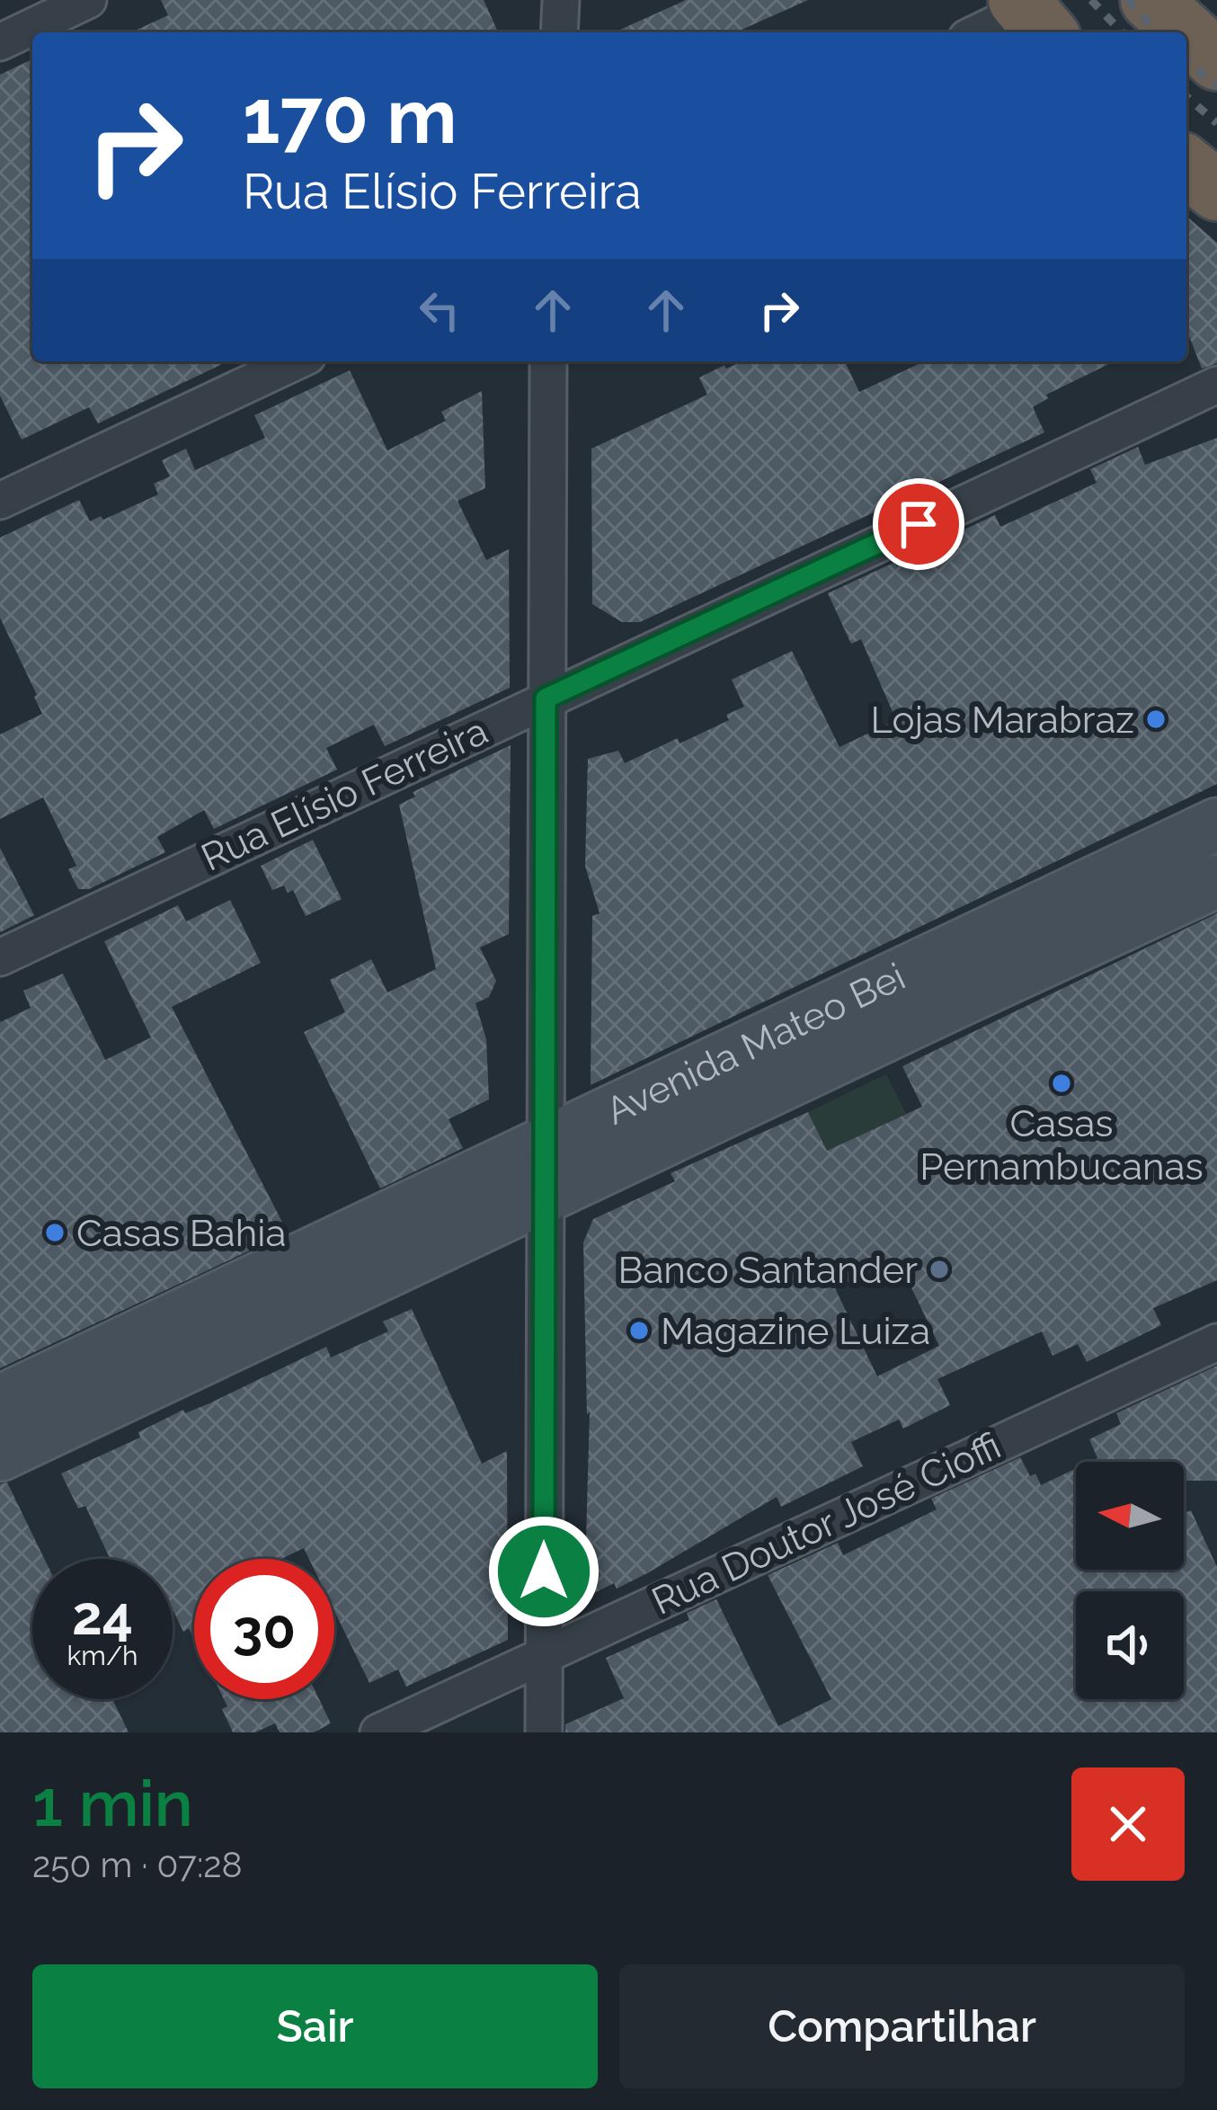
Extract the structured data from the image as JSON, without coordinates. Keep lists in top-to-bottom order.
{
  "streets": {
    "main road": ["Avenida Mateo Bei"],
    "street": ["Rua Elísio Ferreira", "Rua Doutor José Cioffi"]
  },
  "places": [
    "Lojas Marabraz",
    "Casas Pernambucanas",
    "Casas Bahia",
    "Banco Santander",
    "Magazine Luiza"
  ],
  "north": "left",
  "page": {
    "turn": ["170 m", "Rua Elísio Ferreira"],
    "speed": "24 km/h",
    "limit": "30",
    "heading": ["1 min", "250 m · 07:28"],
    "buttons": ["Sair", "Compartilhar"]
  }
}
